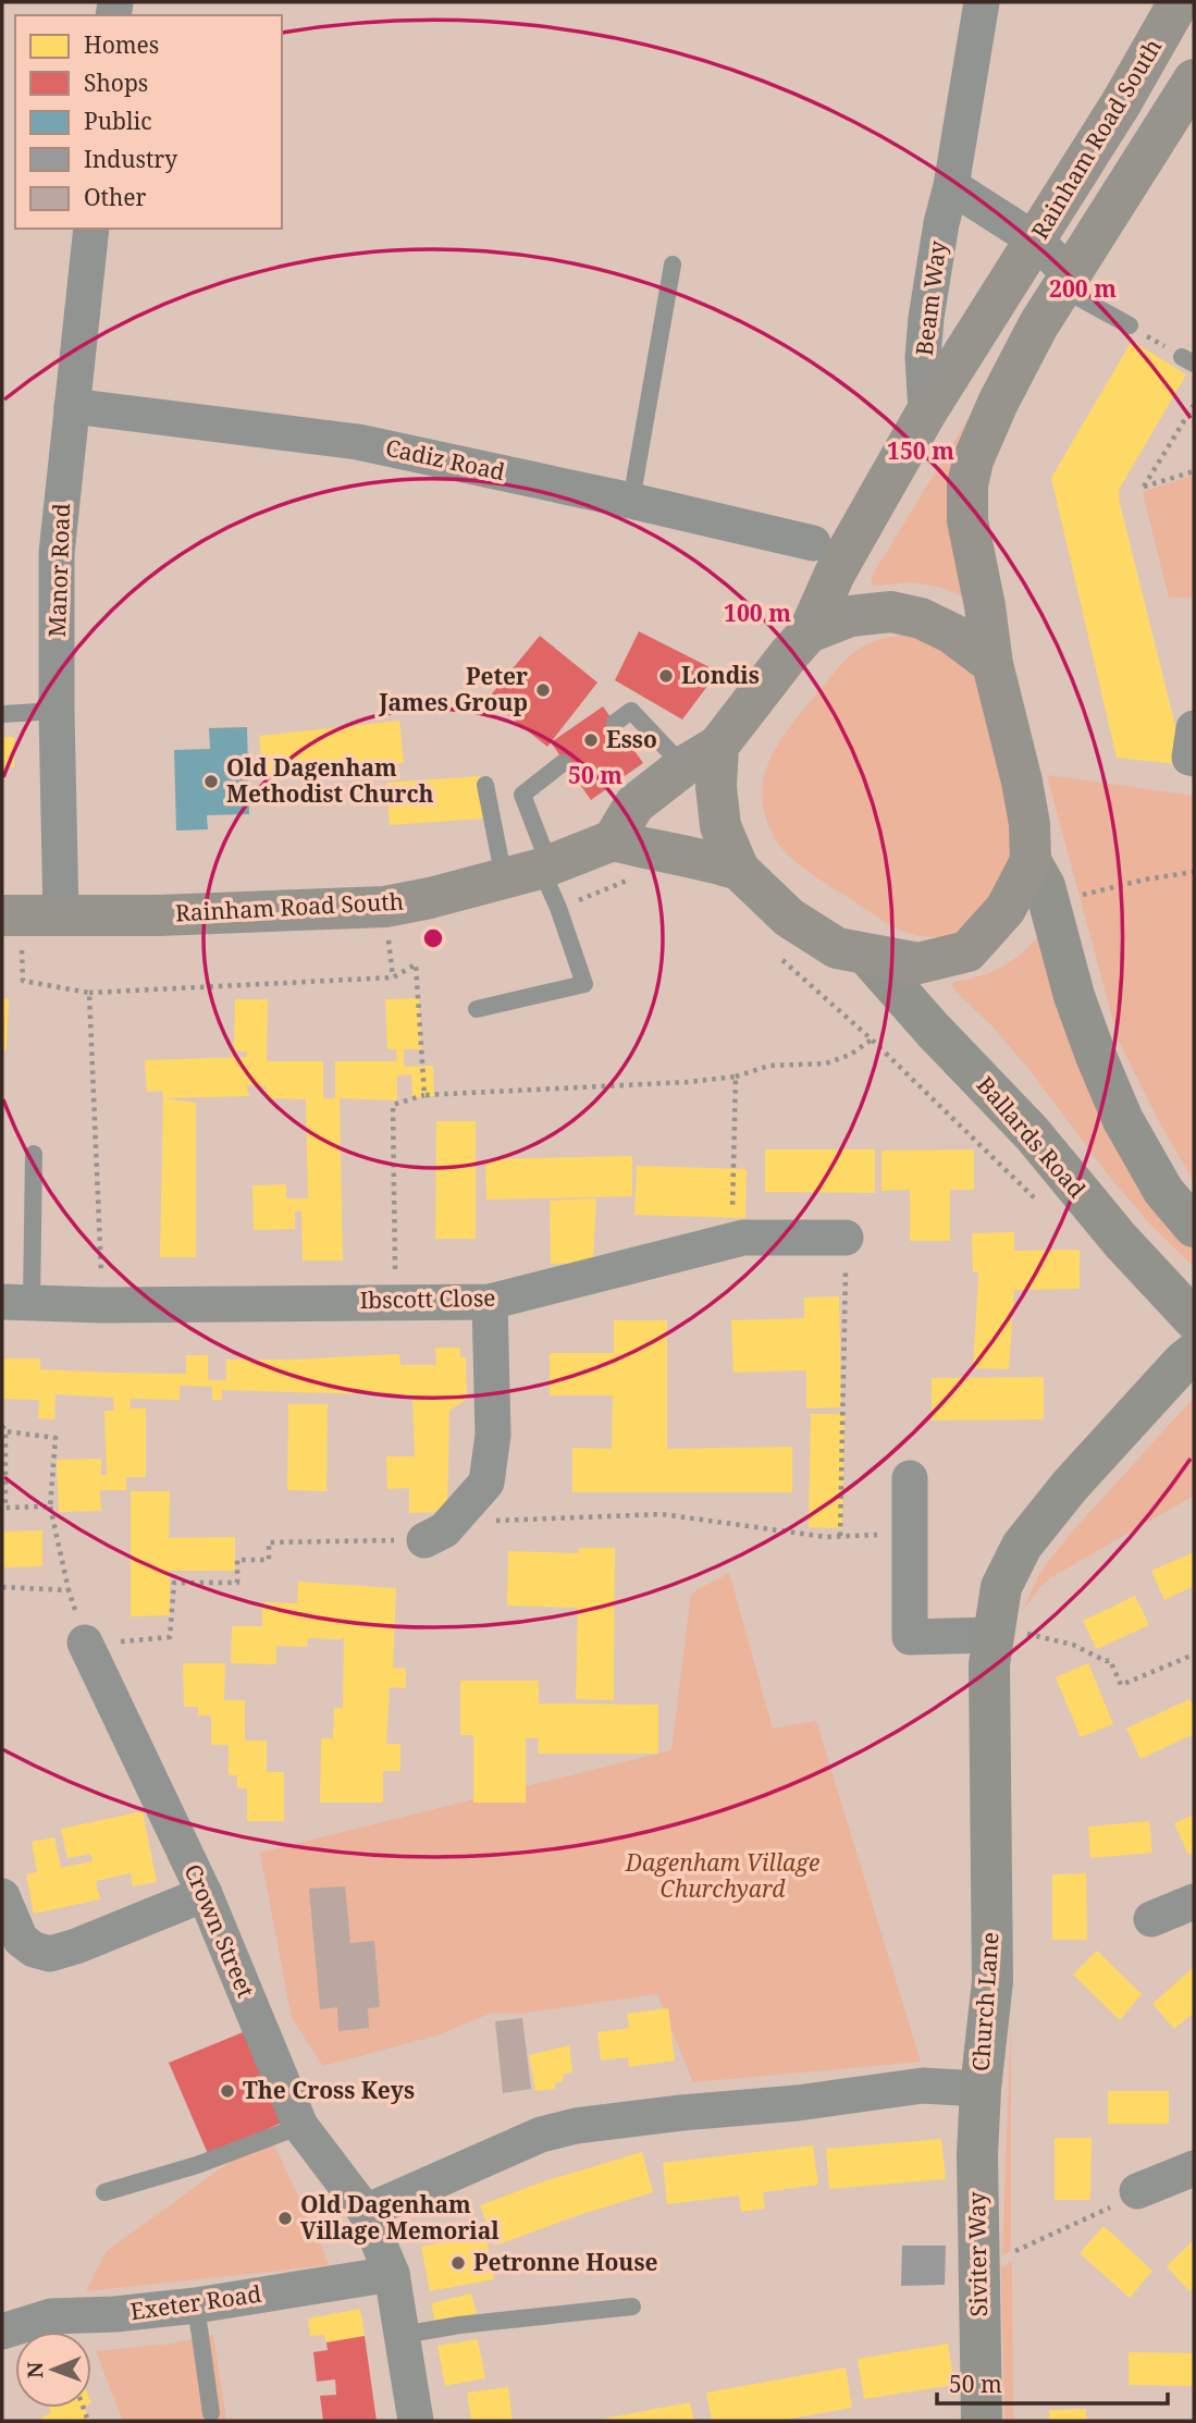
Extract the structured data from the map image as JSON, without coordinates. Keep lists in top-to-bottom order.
{
  "streets": {
    "main road": ["Rainham Road South"],
    "street": [
      "Beam Way",
      "Cadiz Road",
      "Manor Road",
      "Ballards Road",
      "Ibscott Close",
      "Crown Street",
      "Church Lane",
      "Siviter Way",
      "Exeter Road"
    ]
  },
  "crossings": [
    ["Rainham Road South", "Beam Way"],
    ["Rainham Road South", "Manor Road"],
    ["Cadiz Road", "Manor Road"],
    ["Crown Street", "Church Lane"],
    ["Crown Street", "Exeter Road"],
    ["Church Lane", "Siviter Way"]
  ],
  "parks": ["Dagenham Village Churchyard"],
  "places": [
    "Londis",
    "Peter James Group",
    "Esso",
    "Old Dagenham Methodist Church",
    "The Cross Keys",
    "Old Dagenham Village Memorial",
    "Petronne House"
  ],
  "legend": [
    "Homes",
    "Shops",
    "Public",
    "Industry",
    "Other"
  ],
  "scale_bar": "50 m",
  "north": "left",
  "rings": [
    "200 m",
    "150 m",
    "100 m",
    "50 m"
  ]
}
